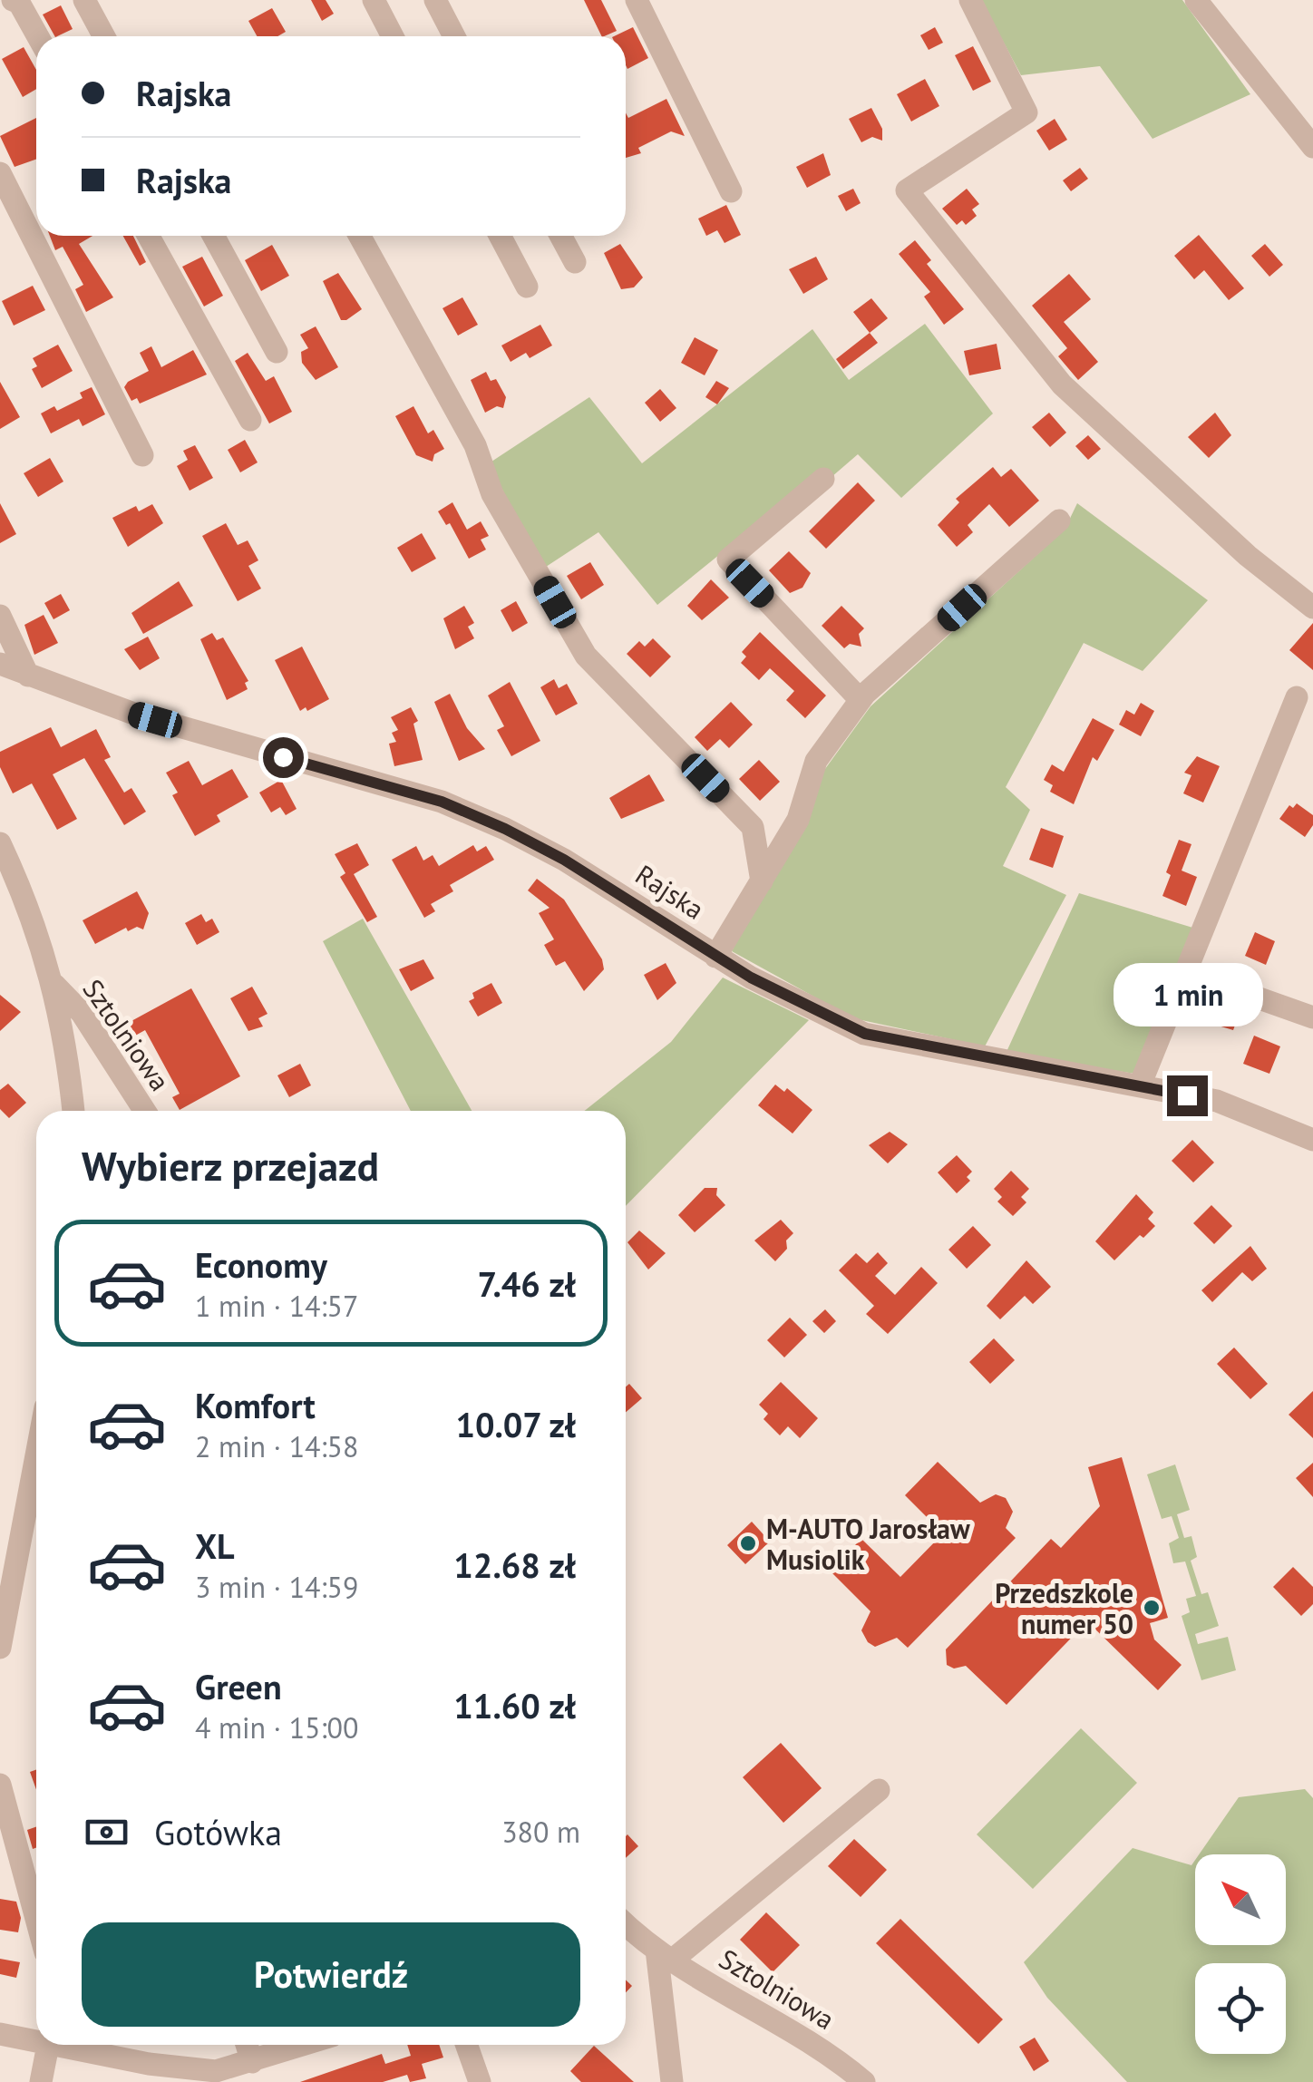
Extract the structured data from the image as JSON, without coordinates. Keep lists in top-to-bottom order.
{
  "streets": {
    "street": ["Rajska", "Sztolniowa"]
  },
  "places": ["M-AUTO Jarosław Musiolik", "Przedszkole numer 50"],
  "north": "top left",
  "page": {
    "banner": ["Rajska", "Rajska"],
    "bubble": "1 min",
    "heading": "Wybierz przejazd",
    "list": [
      {
        "name": "Economy",
        "note": "1 min · 14:57",
        "value": "7.46 zł"
      },
      {
        "name": "Komfort",
        "note": "2 min · 14:58",
        "value": "10.07 zł"
      },
      {
        "name": "XL",
        "note": "3 min · 14:59",
        "value": "12.68 zł"
      },
      {
        "name": "Green",
        "note": "4 min · 15:00",
        "value": "11.60 zł"
      }
    ],
    "pay": ["Gotówka", "380 m"],
    "buttons": "Potwierdź"
  }
}
